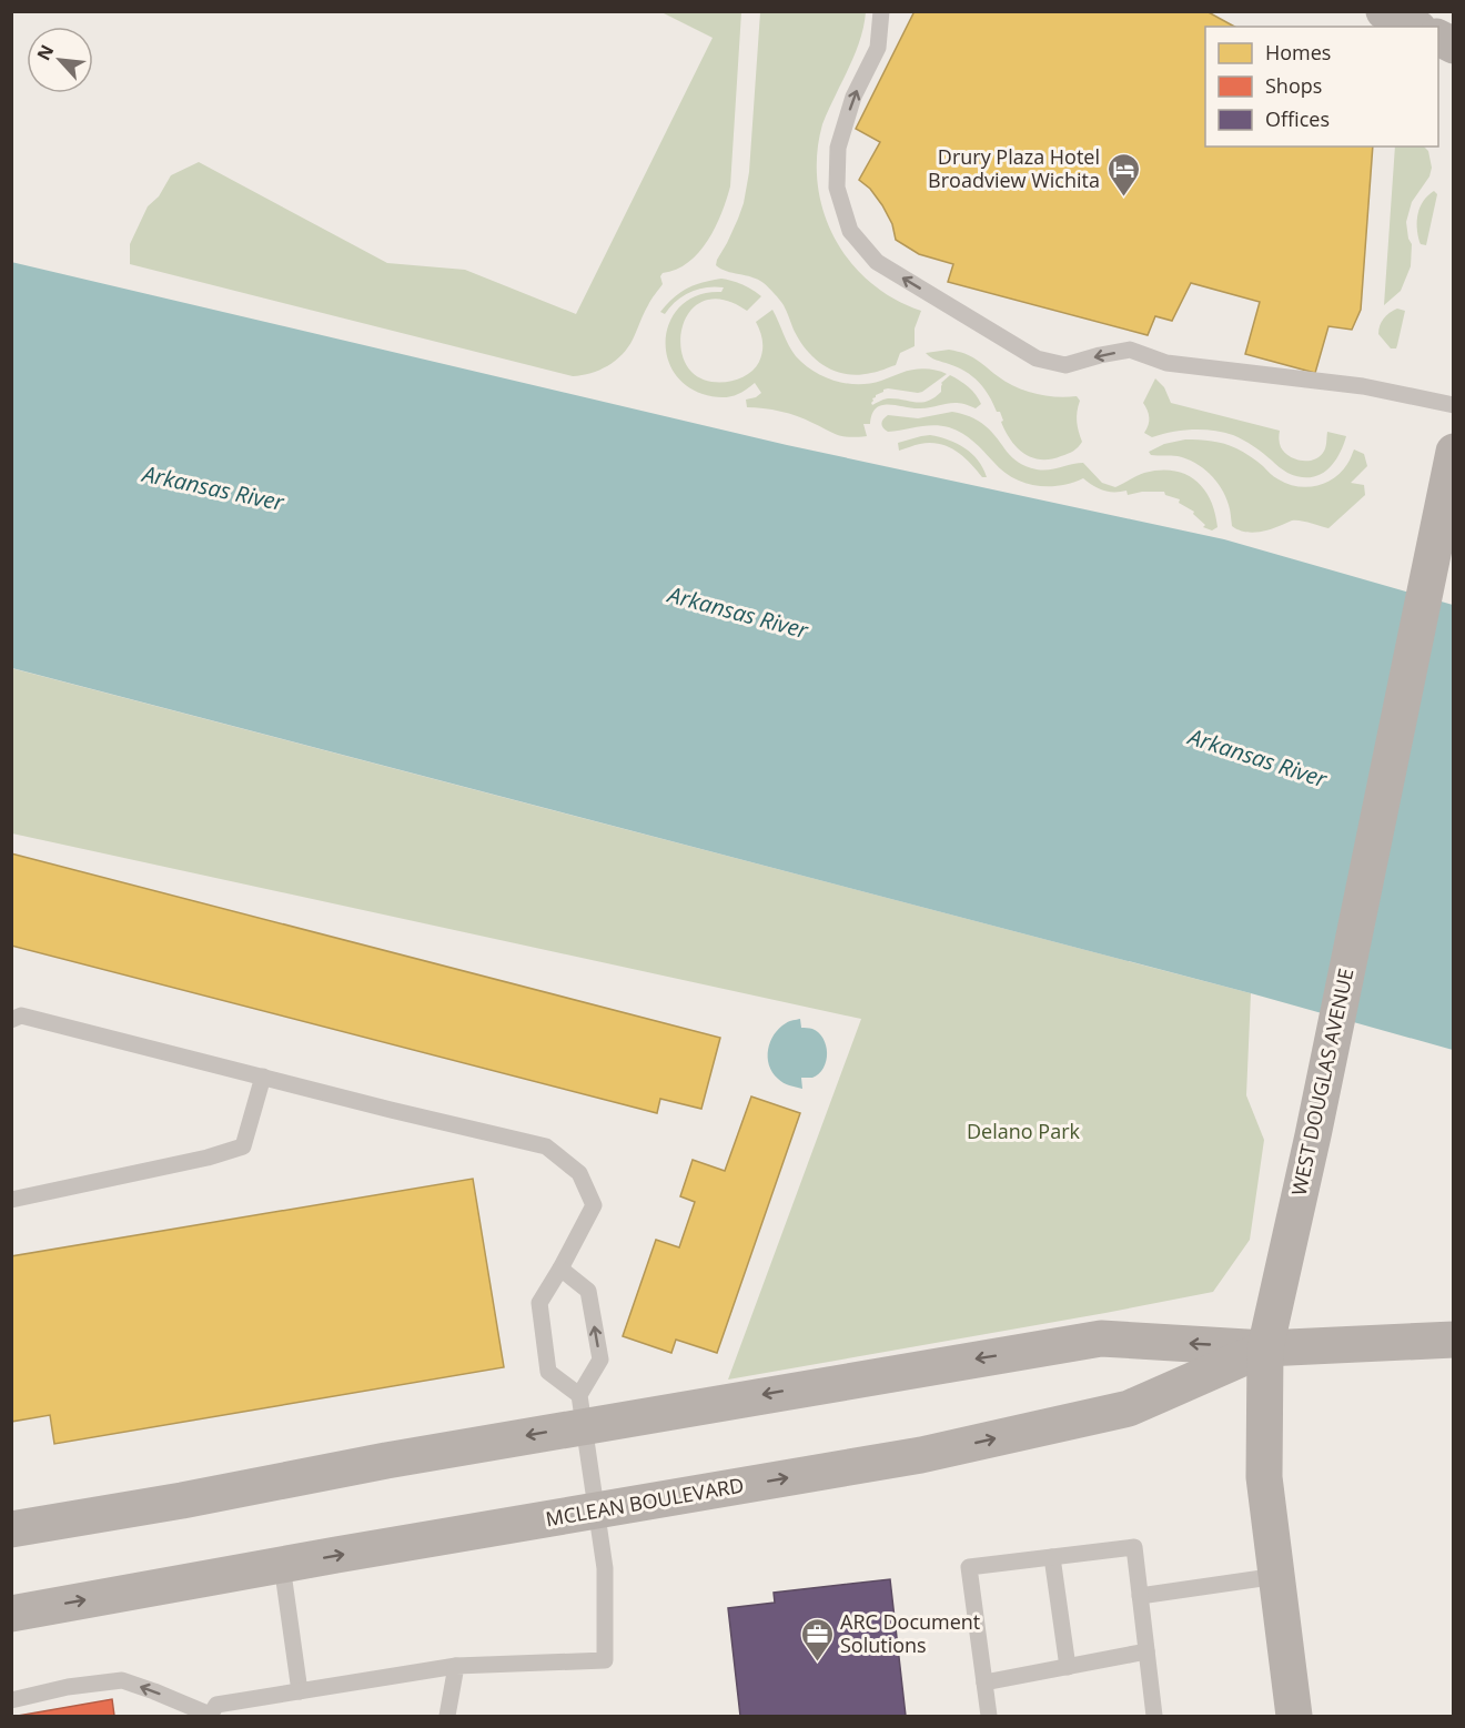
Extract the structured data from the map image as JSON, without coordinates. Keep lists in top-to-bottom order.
{
  "streets": {
    "main road": ["WEST DOUGLAS AVENUE", "MCLEAN BOULEVARD"]
  },
  "crossings": [
    ["WEST DOUGLAS AVENUE", "MCLEAN BOULEVARD"]
  ],
  "water": ["Arkansas River"],
  "parks": ["Delano Park"],
  "places": {
    "hotel": ["Drury Plaza Hotel Broadview Wichita"],
    "office": ["ARC Document Solutions"]
  },
  "legend": ["Homes", "Shops", "Offices"],
  "north": "top left"
}
